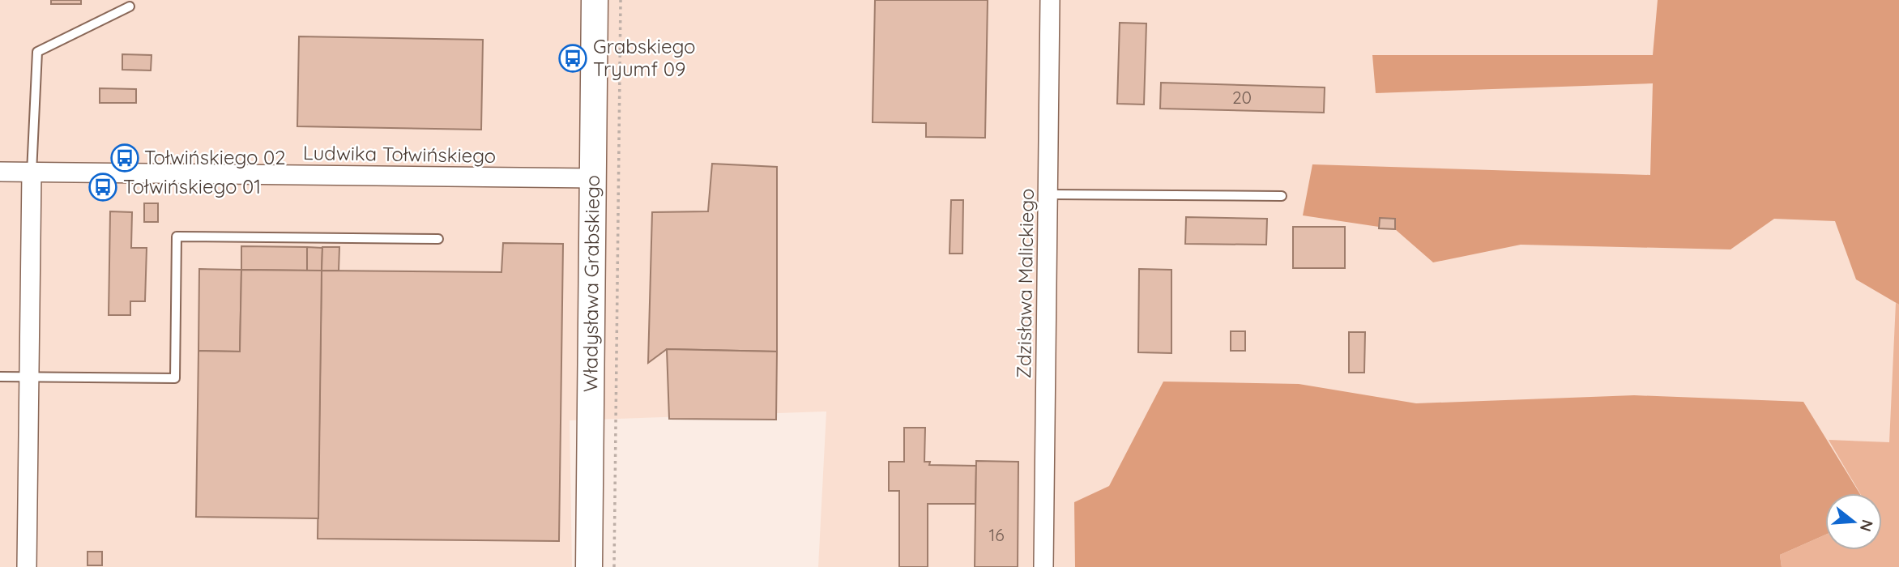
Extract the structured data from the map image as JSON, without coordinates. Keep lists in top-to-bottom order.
{
  "streets": {
    "street": ["Ludwika Tołwińskiego", "Władysława Grabskiego", "Zdzisława Malickiego"]
  },
  "crossings": [
    ["Ludwika Tołwińskiego", "Władysława Grabskiego"]
  ],
  "places": {
    "bus stop": ["Grabskiego Tryumf 09", "Tołwińskiego 02", "Tołwińskiego 01"]
  },
  "house_numbers": ["20", "16"],
  "north": "right"
}
